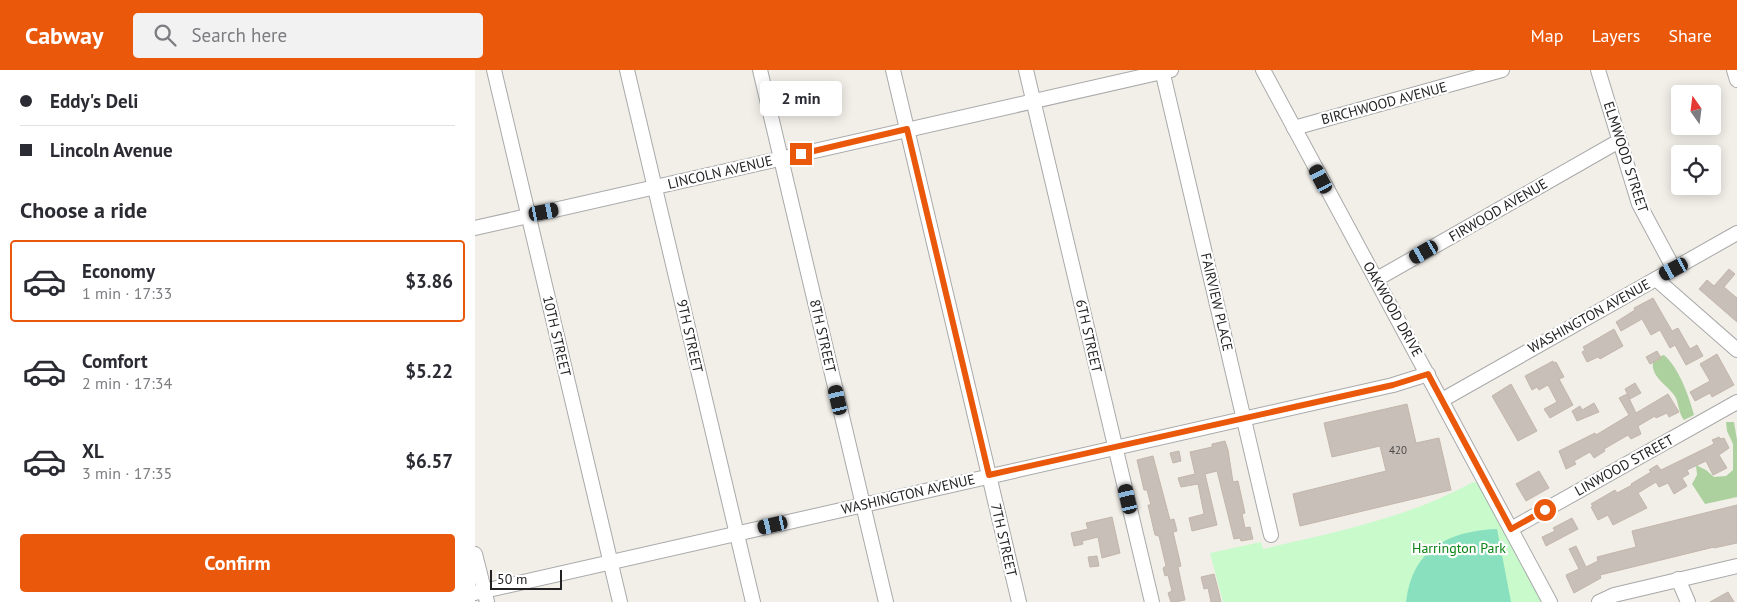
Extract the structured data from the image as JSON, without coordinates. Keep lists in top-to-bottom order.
{
  "streets": {
    "street": [
      "BIRCHWOOD AVENUE",
      "ELMWOOD STREET",
      "LINCOLN AVENUE",
      "FIRWOOD AVENUE",
      "FAIRVIEW PLACE",
      "OAKWOOD DRIVE",
      "WASHINGTON AVENUE",
      "10TH STREET",
      "9TH STREET",
      "8TH STREET",
      "6TH STREET",
      "LINWOOD STREET",
      "7TH STREET"
    ]
  },
  "crossings": [
    ["BIRCHWOOD AVENUE", "OAKWOOD DRIVE"],
    ["ELMWOOD STREET", "FIRWOOD AVENUE"],
    ["ELMWOOD STREET", "WASHINGTON AVENUE"],
    ["LINCOLN AVENUE", "FAIRVIEW PLACE"],
    ["LINCOLN AVENUE", "10TH STREET"],
    ["LINCOLN AVENUE", "9TH STREET"],
    ["LINCOLN AVENUE", "8TH STREET"],
    ["LINCOLN AVENUE", "6TH STREET"],
    ["LINCOLN AVENUE", "7TH STREET"],
    ["FIRWOOD AVENUE", "OAKWOOD DRIVE"],
    ["FAIRVIEW PLACE", "WASHINGTON AVENUE"],
    ["OAKWOOD DRIVE", "WASHINGTON AVENUE"],
    ["OAKWOOD DRIVE", "LINWOOD STREET"],
    ["WASHINGTON AVENUE", "10TH STREET"],
    ["WASHINGTON AVENUE", "9TH STREET"],
    ["WASHINGTON AVENUE", "8TH STREET"],
    ["WASHINGTON AVENUE", "6TH STREET"],
    ["WASHINGTON AVENUE", "7TH STREET"]
  ],
  "parks": ["Harrington Park"],
  "house_numbers": ["420"],
  "scale_bar": "50 m",
  "north": "top",
  "page": {
    "header": "Cabway",
    "search": "Search here",
    "nav": ["Map", "Layers", "Share"],
    "banner": ["Eddy's Deli", "Lincoln Avenue"],
    "bubble": "2 min",
    "heading": "Choose a ride",
    "list": [
      {
        "name": "Economy",
        "note": "1 min · 17:33",
        "value": "$3.86"
      },
      {
        "name": "Comfort",
        "note": "2 min · 17:34",
        "value": "$5.22"
      },
      {
        "name": "XL",
        "note": "3 min · 17:35",
        "value": "$6.57"
      }
    ],
    "buttons": "Confirm",
    "scale": "50 m"
  }
}
